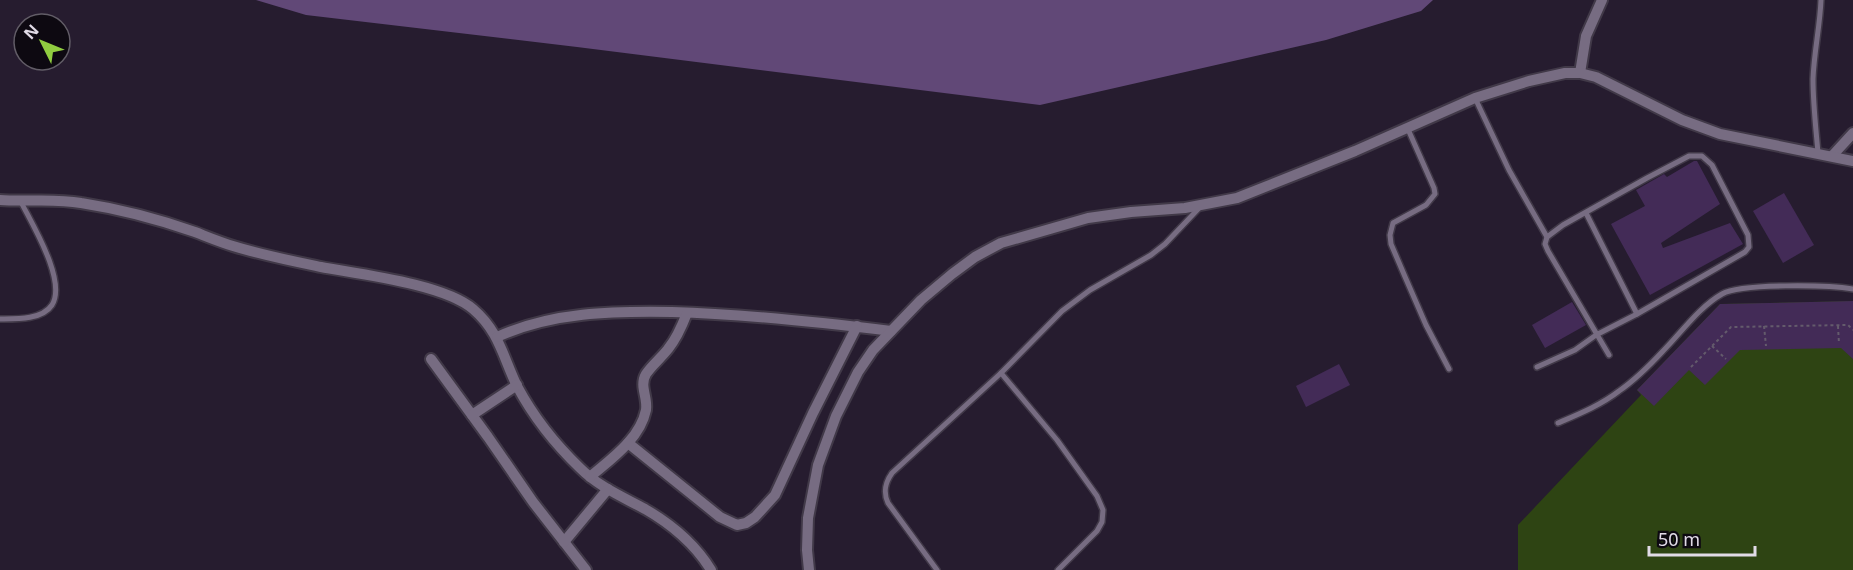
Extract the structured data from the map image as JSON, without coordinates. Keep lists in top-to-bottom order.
{
  "scale_bar": "50 m",
  "north": "top left"
}
